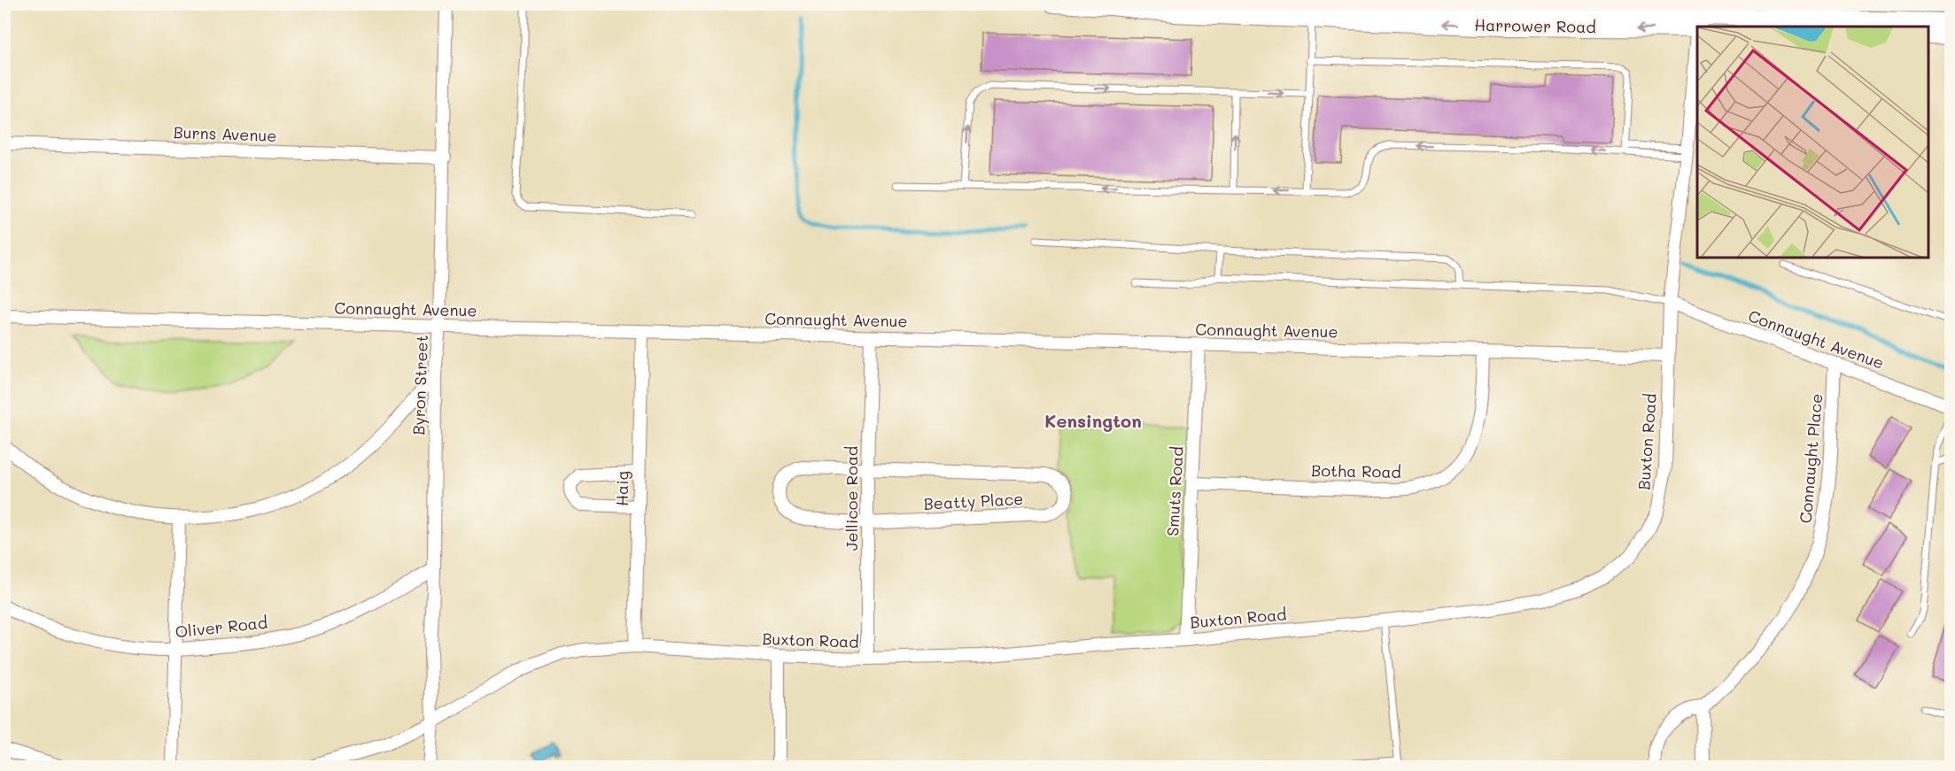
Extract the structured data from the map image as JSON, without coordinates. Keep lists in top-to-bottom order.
{
  "streets": {
    "main road": ["Harrower Road"],
    "street": [
      "Burns Avenue",
      "Connaught Avenue",
      "Byron Street",
      "Buxton Road",
      "Connaught Place",
      "Botha Road",
      "Haig",
      "Smuts Road",
      "Jellicoe Road",
      "Beatty Place",
      "Oliver Road"
    ]
  },
  "crossings": [
    ["Harrower Road", "Buxton Road"],
    ["Burns Avenue", "Byron Street"],
    ["Connaught Avenue", "Byron Street"],
    ["Connaught Avenue", "Buxton Road"],
    ["Connaught Avenue", "Connaught Place"],
    ["Connaught Avenue", "Botha Road"],
    ["Connaught Avenue", "Haig"],
    ["Connaught Avenue", "Smuts Road"],
    ["Connaught Avenue", "Jellicoe Road"],
    ["Byron Street", "Buxton Road"],
    ["Byron Street", "Oliver Road"],
    ["Buxton Road", "Haig"],
    ["Buxton Road", "Smuts Road"],
    ["Buxton Road", "Jellicoe Road"],
    ["Botha Road", "Smuts Road"],
    ["Jellicoe Road", "Beatty Place"]
  ],
  "districts": ["Kensington"]
}
